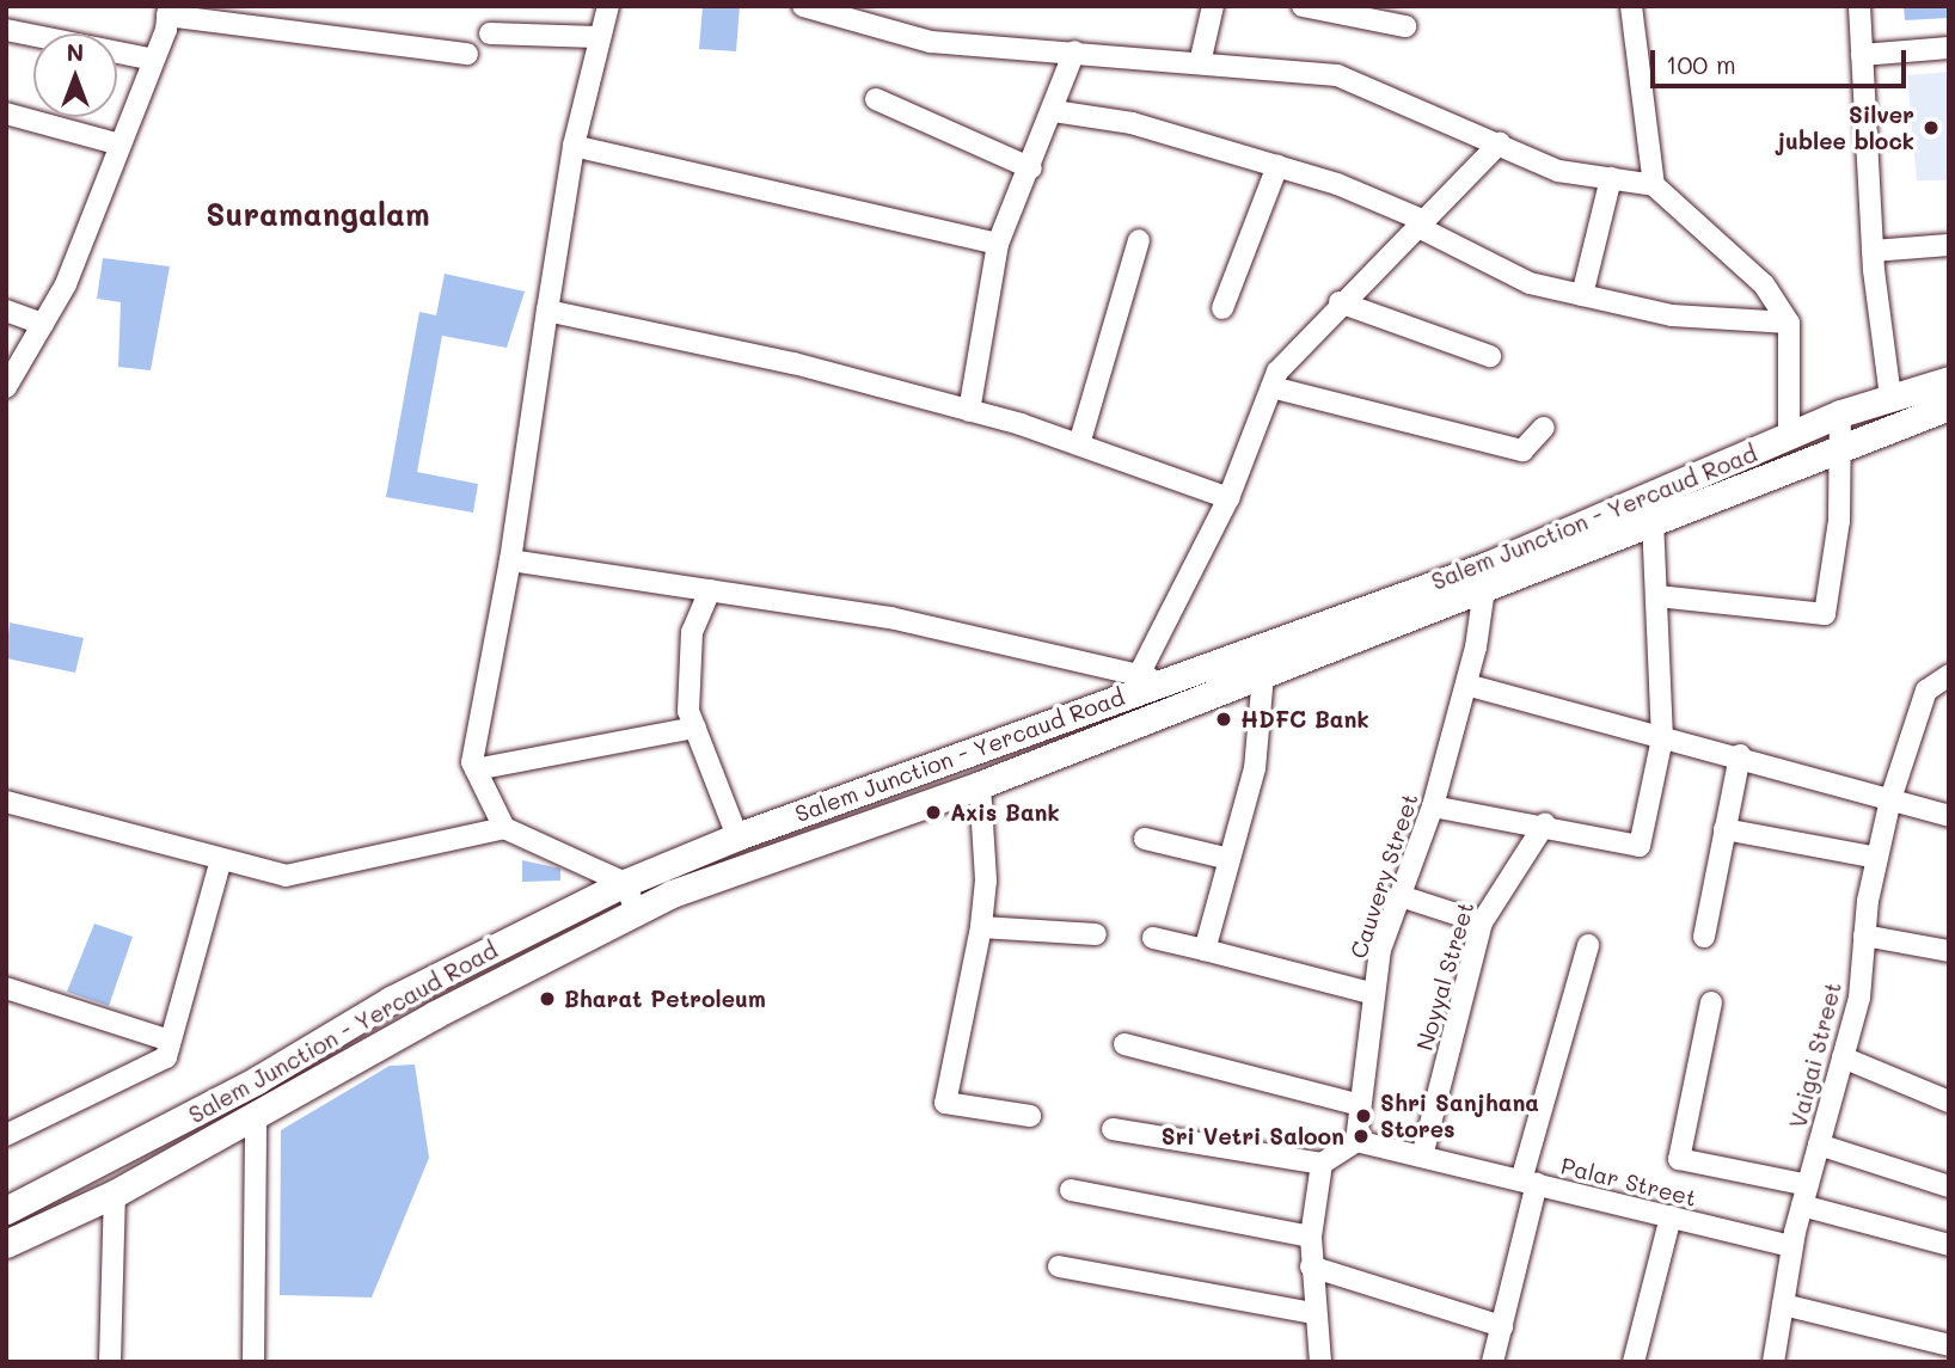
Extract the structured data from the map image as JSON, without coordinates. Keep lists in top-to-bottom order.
{
  "streets": {
    "main road": ["Salem Junction - Yercaud Road"],
    "street": [
      "Cauvery Street",
      "Noyyal Street",
      "Vaigai Street",
      "Palar Street"
    ]
  },
  "crossings": [
    ["Cauvery Street", "Palar Street"],
    ["Noyyal Street", "Palar Street"],
    ["Vaigai Street", "Palar Street"]
  ],
  "districts": ["Suramangalam"],
  "places": [
    "Silver jublee block",
    "HDFC Bank",
    "Axis Bank",
    "Bharat Petroleum",
    "Shri Sanjhana Stores",
    "Sri Vetri Saloon"
  ],
  "scale_bar": "100 m",
  "north": "top"
}
